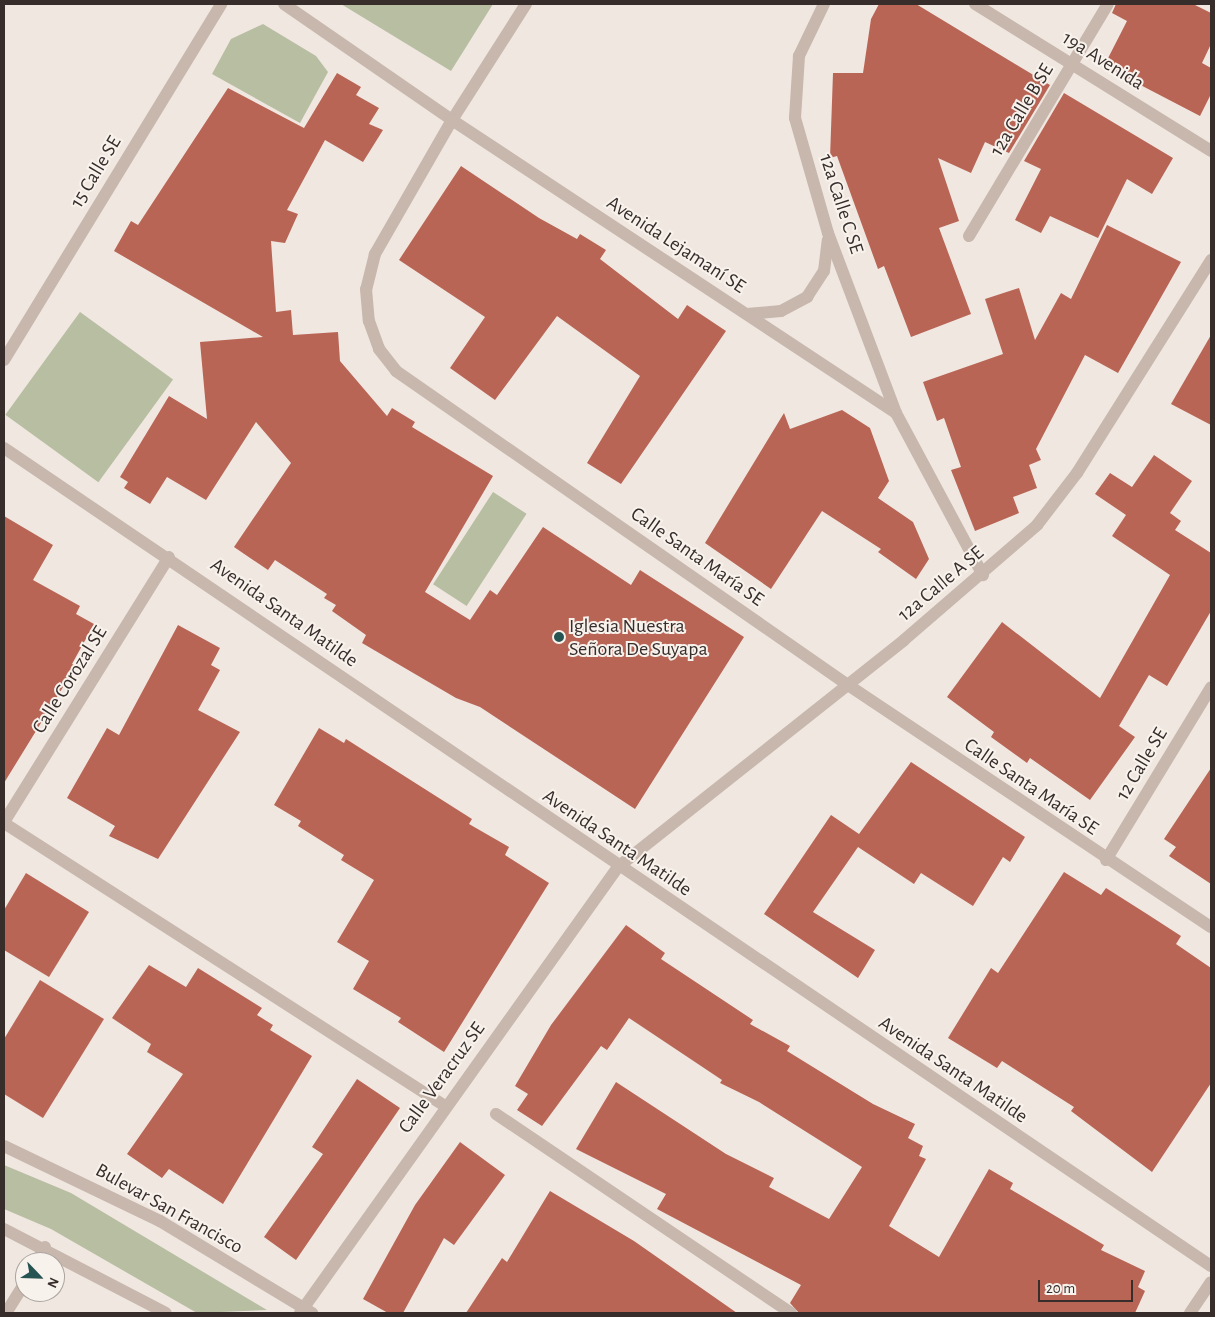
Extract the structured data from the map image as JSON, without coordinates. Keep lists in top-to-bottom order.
{
  "streets": {
    "street": [
      "19a Avenida",
      "12a Calle B SE",
      "15 Calle SE",
      "12a Calle C SE",
      "Avenida Lejamaní SE",
      "Calle Santa María SE",
      "12a Calle A SE",
      "Avenida Santa Matilde",
      "Calle Corozal SE",
      "12 Calle SE",
      "Calle Veracruz SE",
      "Bulevar San Francisco"
    ]
  },
  "crossings": [
    ["19a Avenida", "12a Calle B SE"],
    ["12a Calle C SE", "Avenida Lejamaní SE"],
    ["Avenida Lejamaní SE", "Calle Santa María SE"],
    ["Avenida Lejamaní SE", "12a Calle A SE"],
    ["Calle Santa María SE", "12a Calle A SE"],
    ["Calle Santa María SE", "12 Calle SE"],
    ["12a Calle A SE", "Avenida Santa Matilde"],
    ["12a Calle A SE", "Calle Veracruz SE"],
    ["Avenida Santa Matilde", "Calle Corozal SE"],
    ["Avenida Santa Matilde", "Calle Veracruz SE"],
    ["Calle Veracruz SE", "Bulevar San Francisco"]
  ],
  "places": ["Iglesia Nuestra Señora De Suyapa"],
  "scale_bar": "20 m",
  "north": "bottom right"
}
